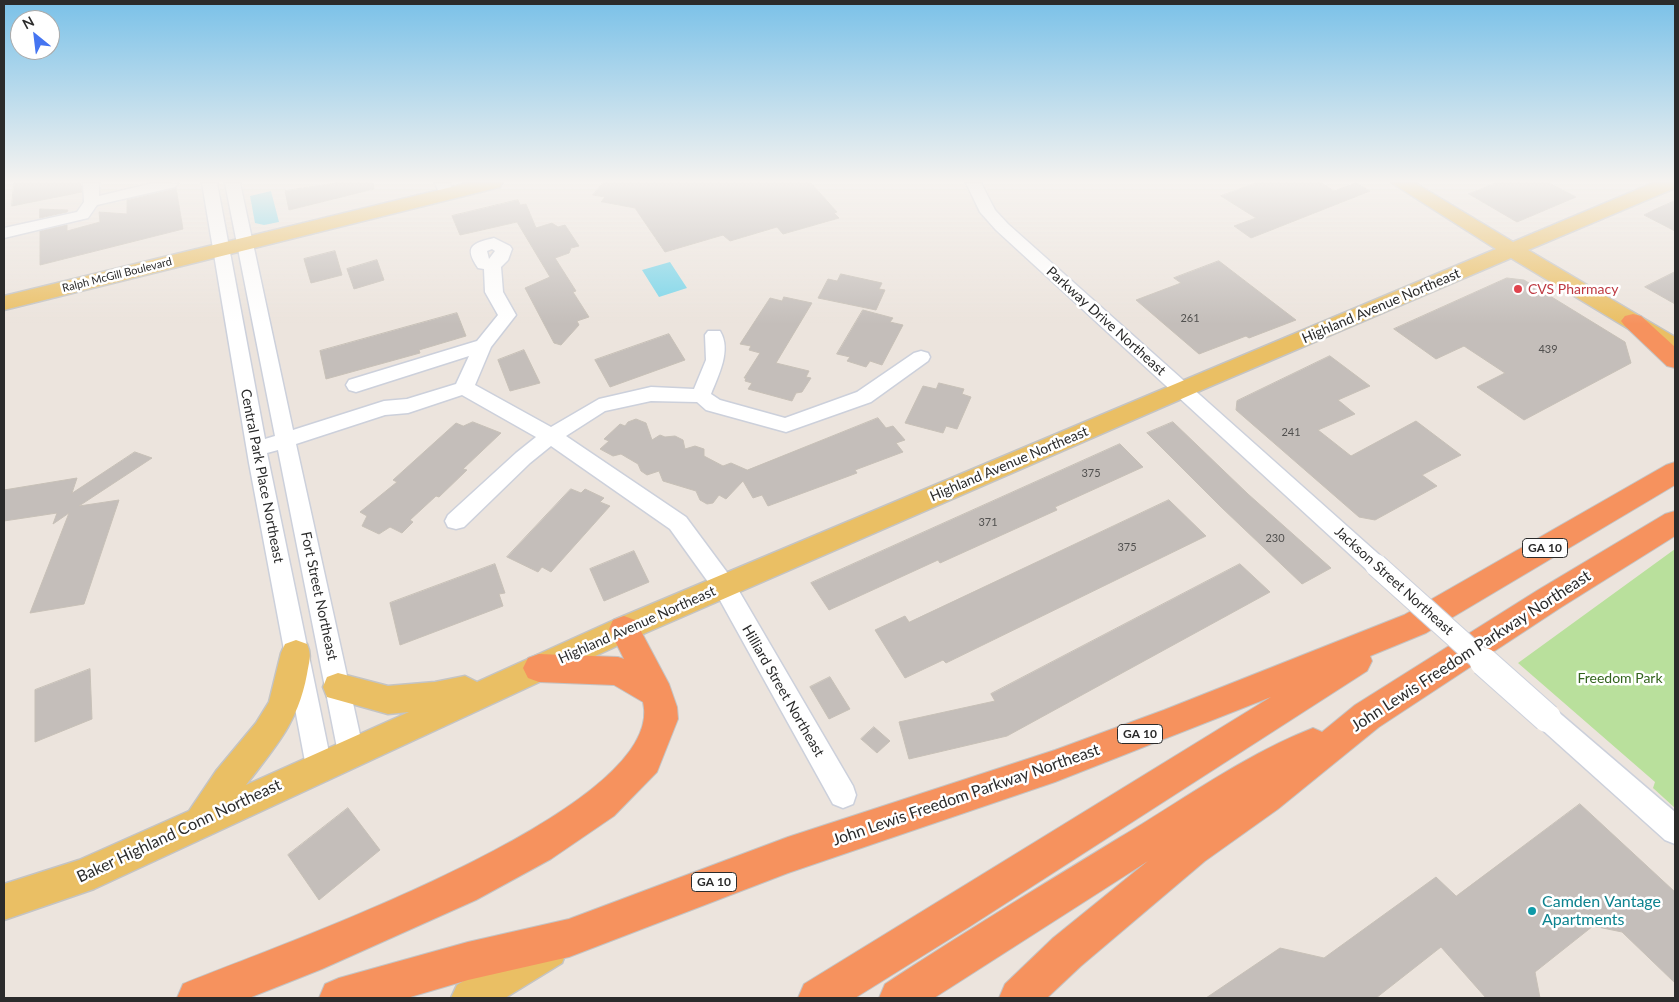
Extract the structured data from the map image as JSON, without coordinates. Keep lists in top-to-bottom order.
{
  "streets": {
    "highway": ["GA 10", "John Lewis Freedom Parkway Northeast"],
    "main road": ["Ralph McGill Boulevard", "Highland Avenue Northeast", "Baker Highland Conn Northeast"],
    "street": [
      "Parkway Drive Northeast",
      "Central Park Place Northeast",
      "Jackson Street Northeast",
      "Fort Street Northeast",
      "Hilliard Street Northeast"
    ]
  },
  "crossings": [
    ["Ralph McGill Boulevard", "Central Park Place Northeast"],
    ["Highland Avenue Northeast", "Parkway Drive Northeast"],
    ["Highland Avenue Northeast", "Jackson Street Northeast"],
    ["Highland Avenue Northeast", "Fort Street Northeast"],
    ["Highland Avenue Northeast", "Hilliard Street Northeast"],
    ["Highland Avenue Northeast", "Baker Highland Conn Northeast"],
    ["Parkway Drive Northeast", "Jackson Street Northeast"],
    ["Central Park Place Northeast", "Baker Highland Conn Northeast"],
    ["Fort Street Northeast", "Baker Highland Conn Northeast"]
  ],
  "parks": ["Freedom Park"],
  "places": ["CVS Pharmacy", "Camden Vantage Apartments"],
  "house_numbers": [
    "261",
    "439",
    "241",
    "375",
    "371",
    "230",
    "375"
  ],
  "north": "top left"
}
